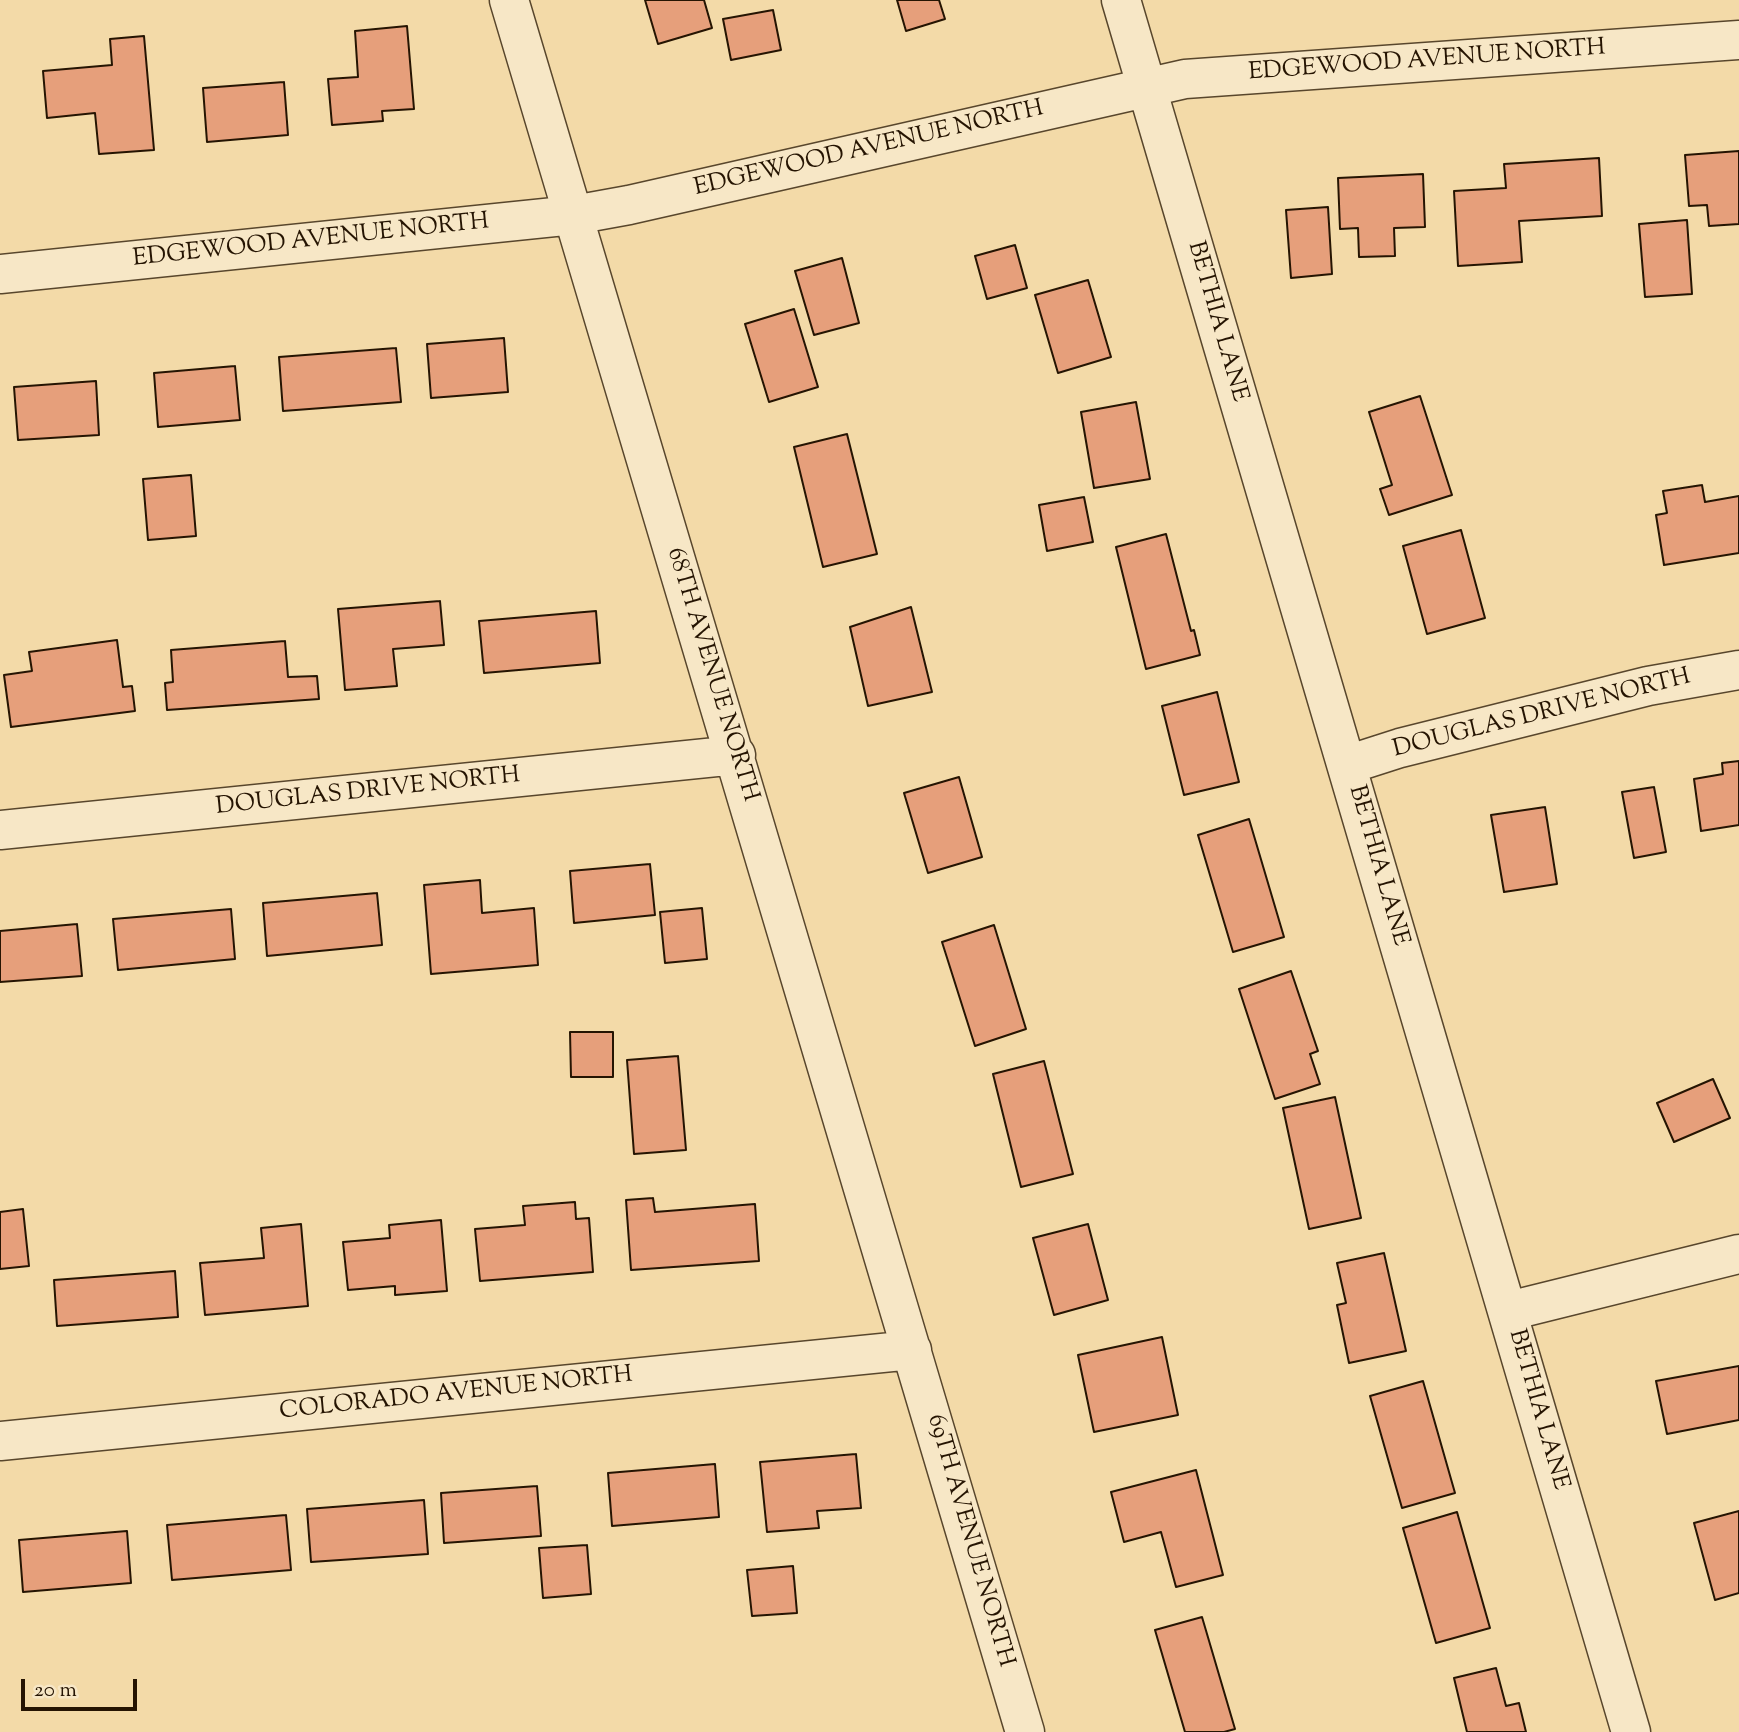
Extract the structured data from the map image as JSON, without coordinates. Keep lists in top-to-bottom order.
{
  "streets": {
    "street": [
      "EDGEWOOD AVENUE NORTH",
      "BETHIA LANE",
      "68TH AVENUE NORTH",
      "DOUGLAS DRIVE NORTH",
      "COLORADO AVENUE NORTH",
      "69TH AVENUE NORTH"
    ]
  },
  "crossings": [
    ["EDGEWOOD AVENUE NORTH", "BETHIA LANE"],
    ["EDGEWOOD AVENUE NORTH", "68TH AVENUE NORTH"],
    ["BETHIA LANE", "DOUGLAS DRIVE NORTH"],
    ["68TH AVENUE NORTH", "DOUGLAS DRIVE NORTH"],
    ["68TH AVENUE NORTH", "COLORADO AVENUE NORTH"],
    ["68TH AVENUE NORTH", "69TH AVENUE NORTH"],
    ["COLORADO AVENUE NORTH", "69TH AVENUE NORTH"]
  ],
  "scale_bar": "20 m"
}
